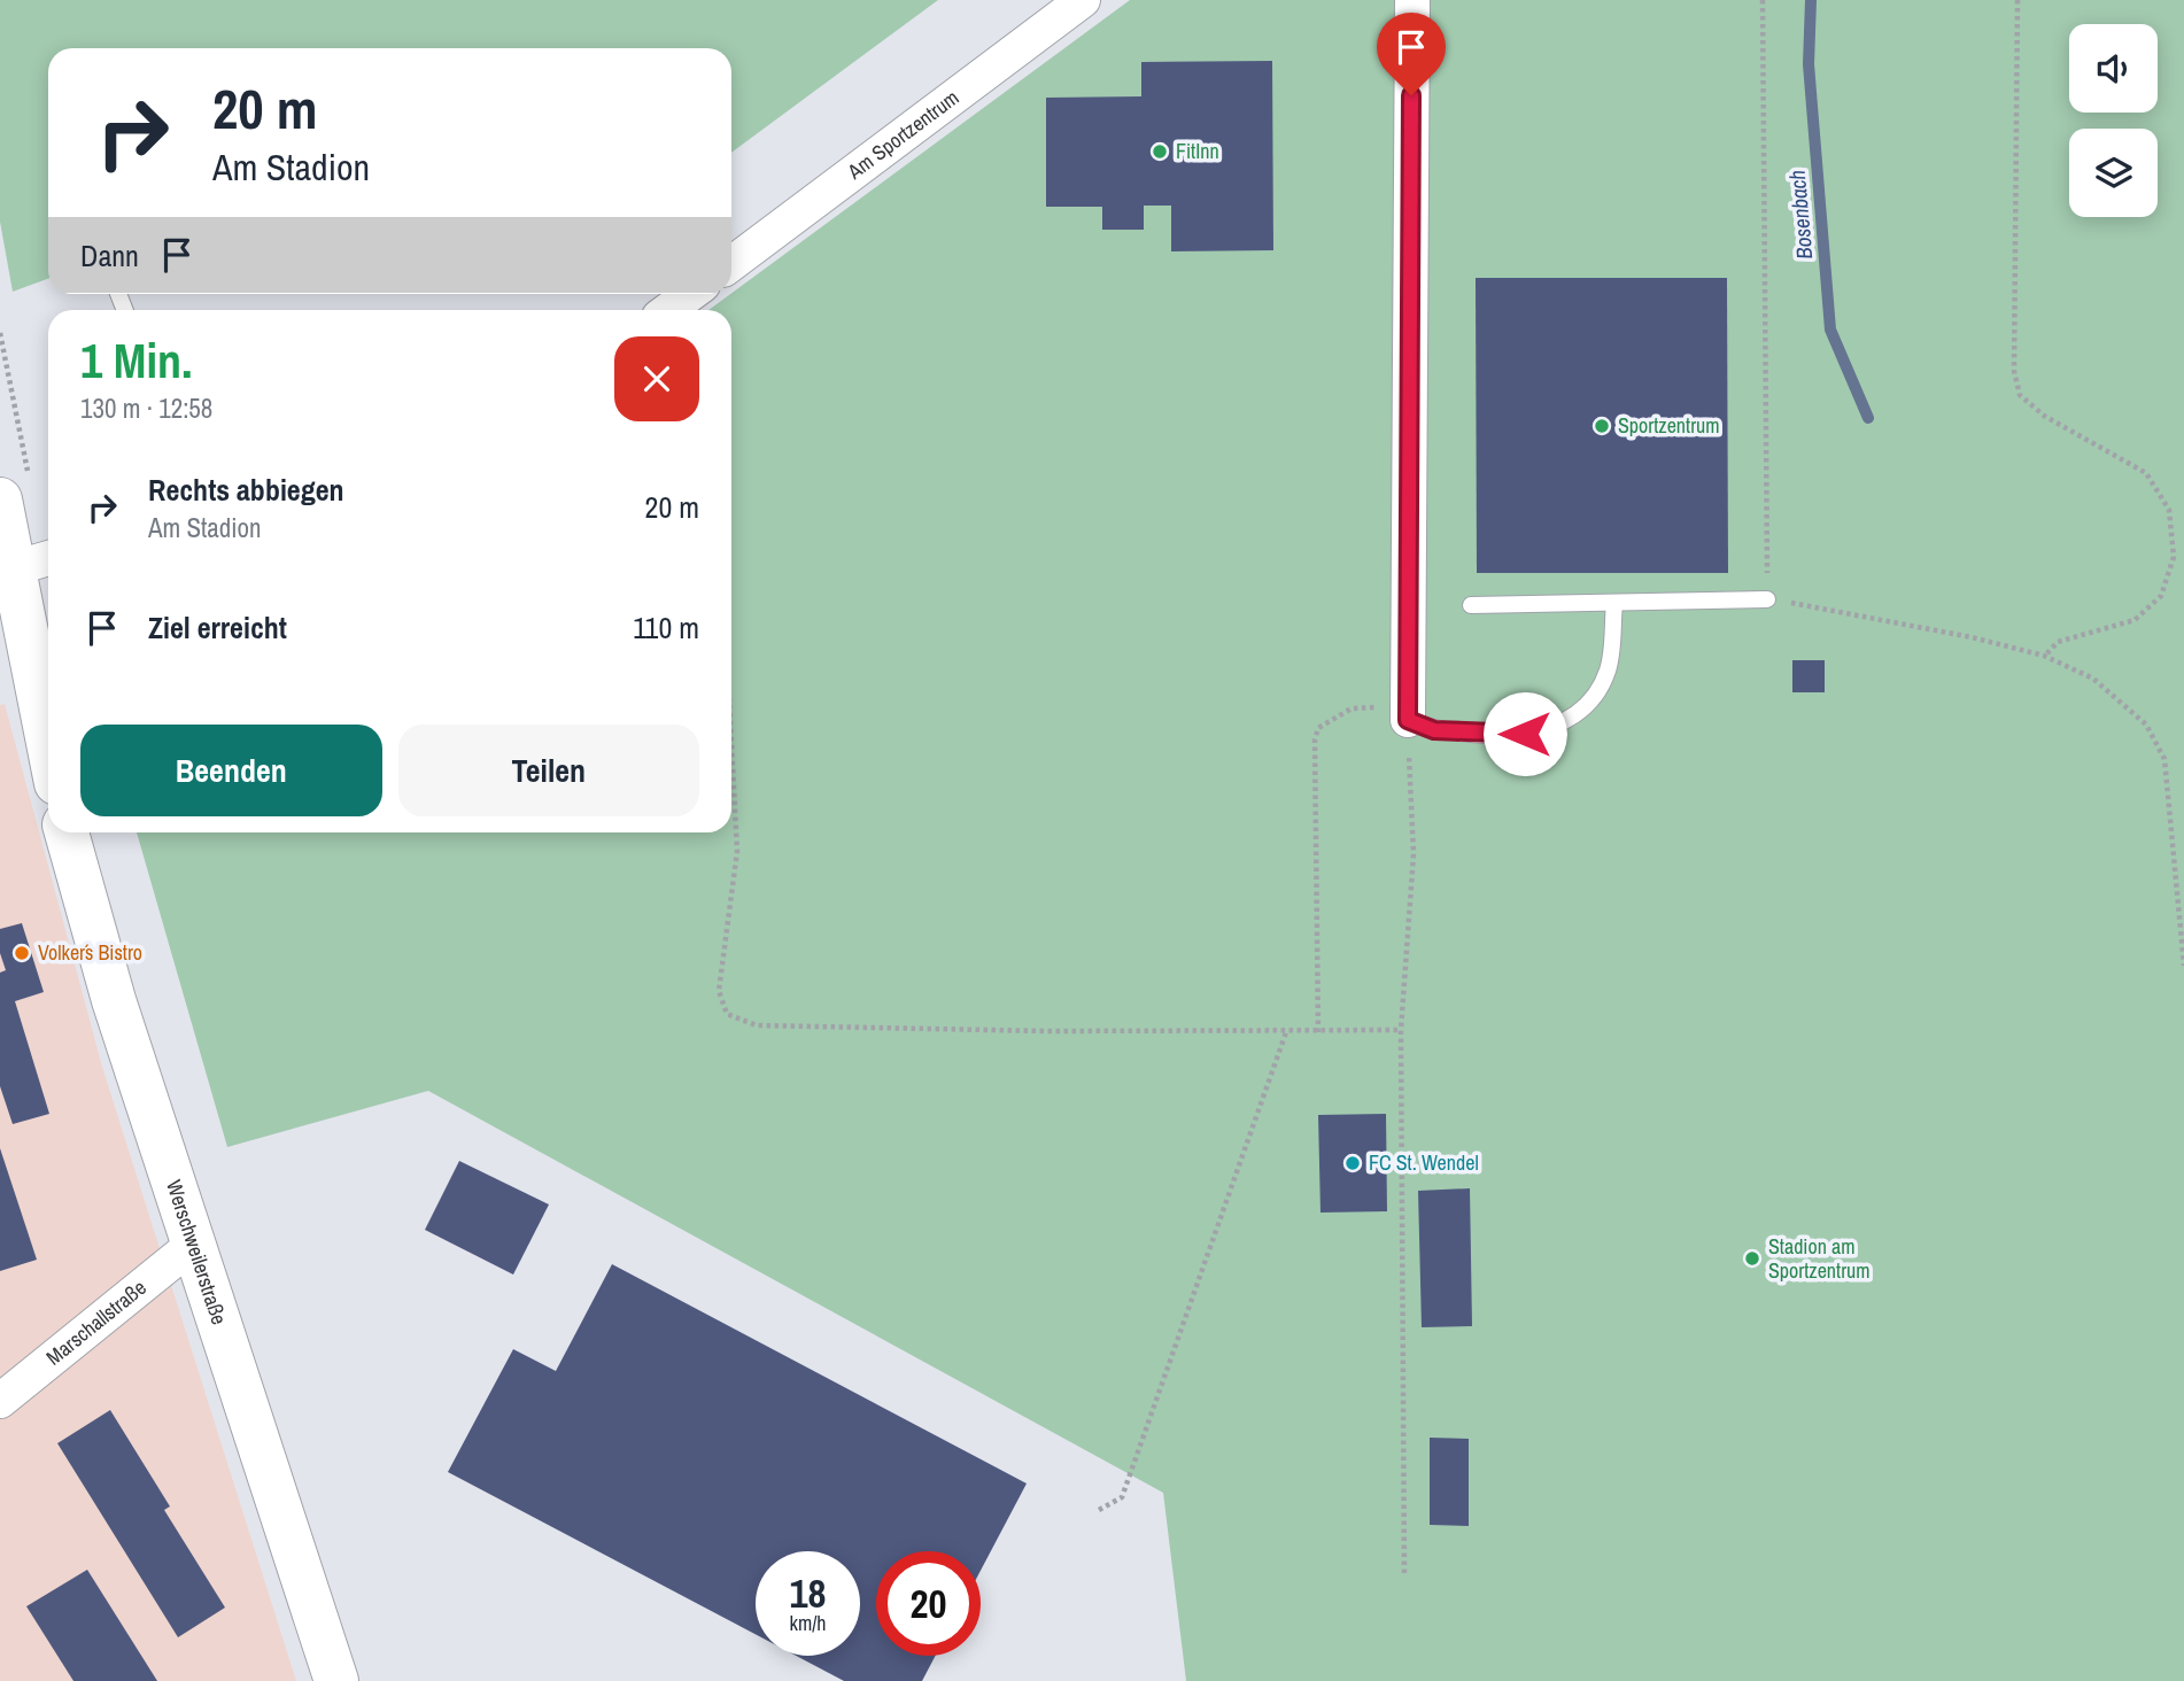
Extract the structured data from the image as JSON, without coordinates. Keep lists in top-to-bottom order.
{
  "streets": {
    "main road": ["Werschweilerstraße"],
    "street": ["Am Sportzentrum", "Marschallstraße"]
  },
  "crossings": [
    ["Werschweilerstraße", "Marschallstraße"]
  ],
  "water": ["Bosenbach"],
  "places": [
    "FitInn",
    "Sportzentrum",
    "Volker´s Bistro",
    "FC St. Wendel",
    "Stadion am Sportzentrum"
  ],
  "page": {
    "turn": ["20 m", "Am Stadion"],
    "then": "Dann",
    "heading": ["1 Min.", "130 m · 12:58"],
    "list": [
      {
        "name": "Rechts abbiegen",
        "note": "Am Stadion",
        "value": "20 m"
      },
      {
        "name": "Ziel erreicht",
        "value": "110 m"
      }
    ],
    "buttons": ["Beenden", "Teilen"],
    "speed": "18 km/h",
    "limit": "20"
  }
}
